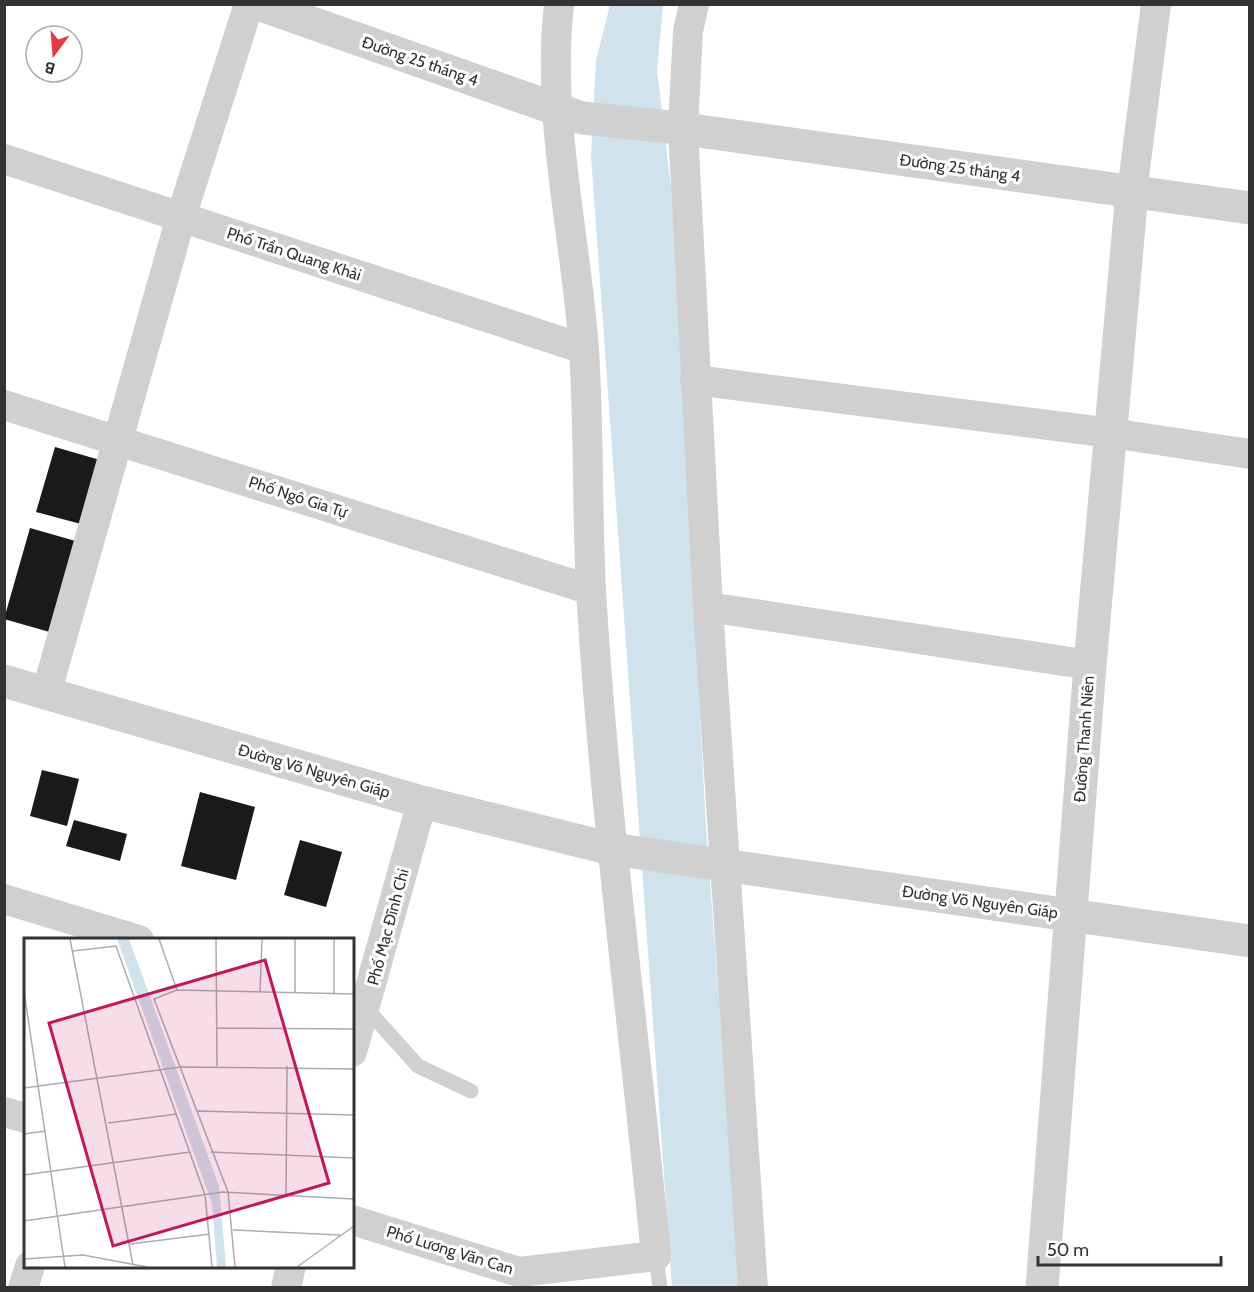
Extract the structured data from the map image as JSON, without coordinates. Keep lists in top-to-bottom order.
{
  "streets": {
    "street": [
      "Đường 25 tháng 4",
      "Phố Trần Quang Khải",
      "Phố Ngô Gia Tự",
      "Đường Thanh Niên",
      "Đường Võ Nguyên Giáp",
      "Phố Mạc Đĩnh Chi",
      "Phố Lương Văn Can"
    ]
  },
  "crossings": [
    ["Đường 25 tháng 4", "Đường Thanh Niên"],
    ["Đường Thanh Niên", "Đường Võ Nguyên Giáp"],
    ["Đường Võ Nguyên Giáp", "Phố Mạc Đĩnh Chi"]
  ],
  "scale_bar": "50 m",
  "north": "bottom"
}
